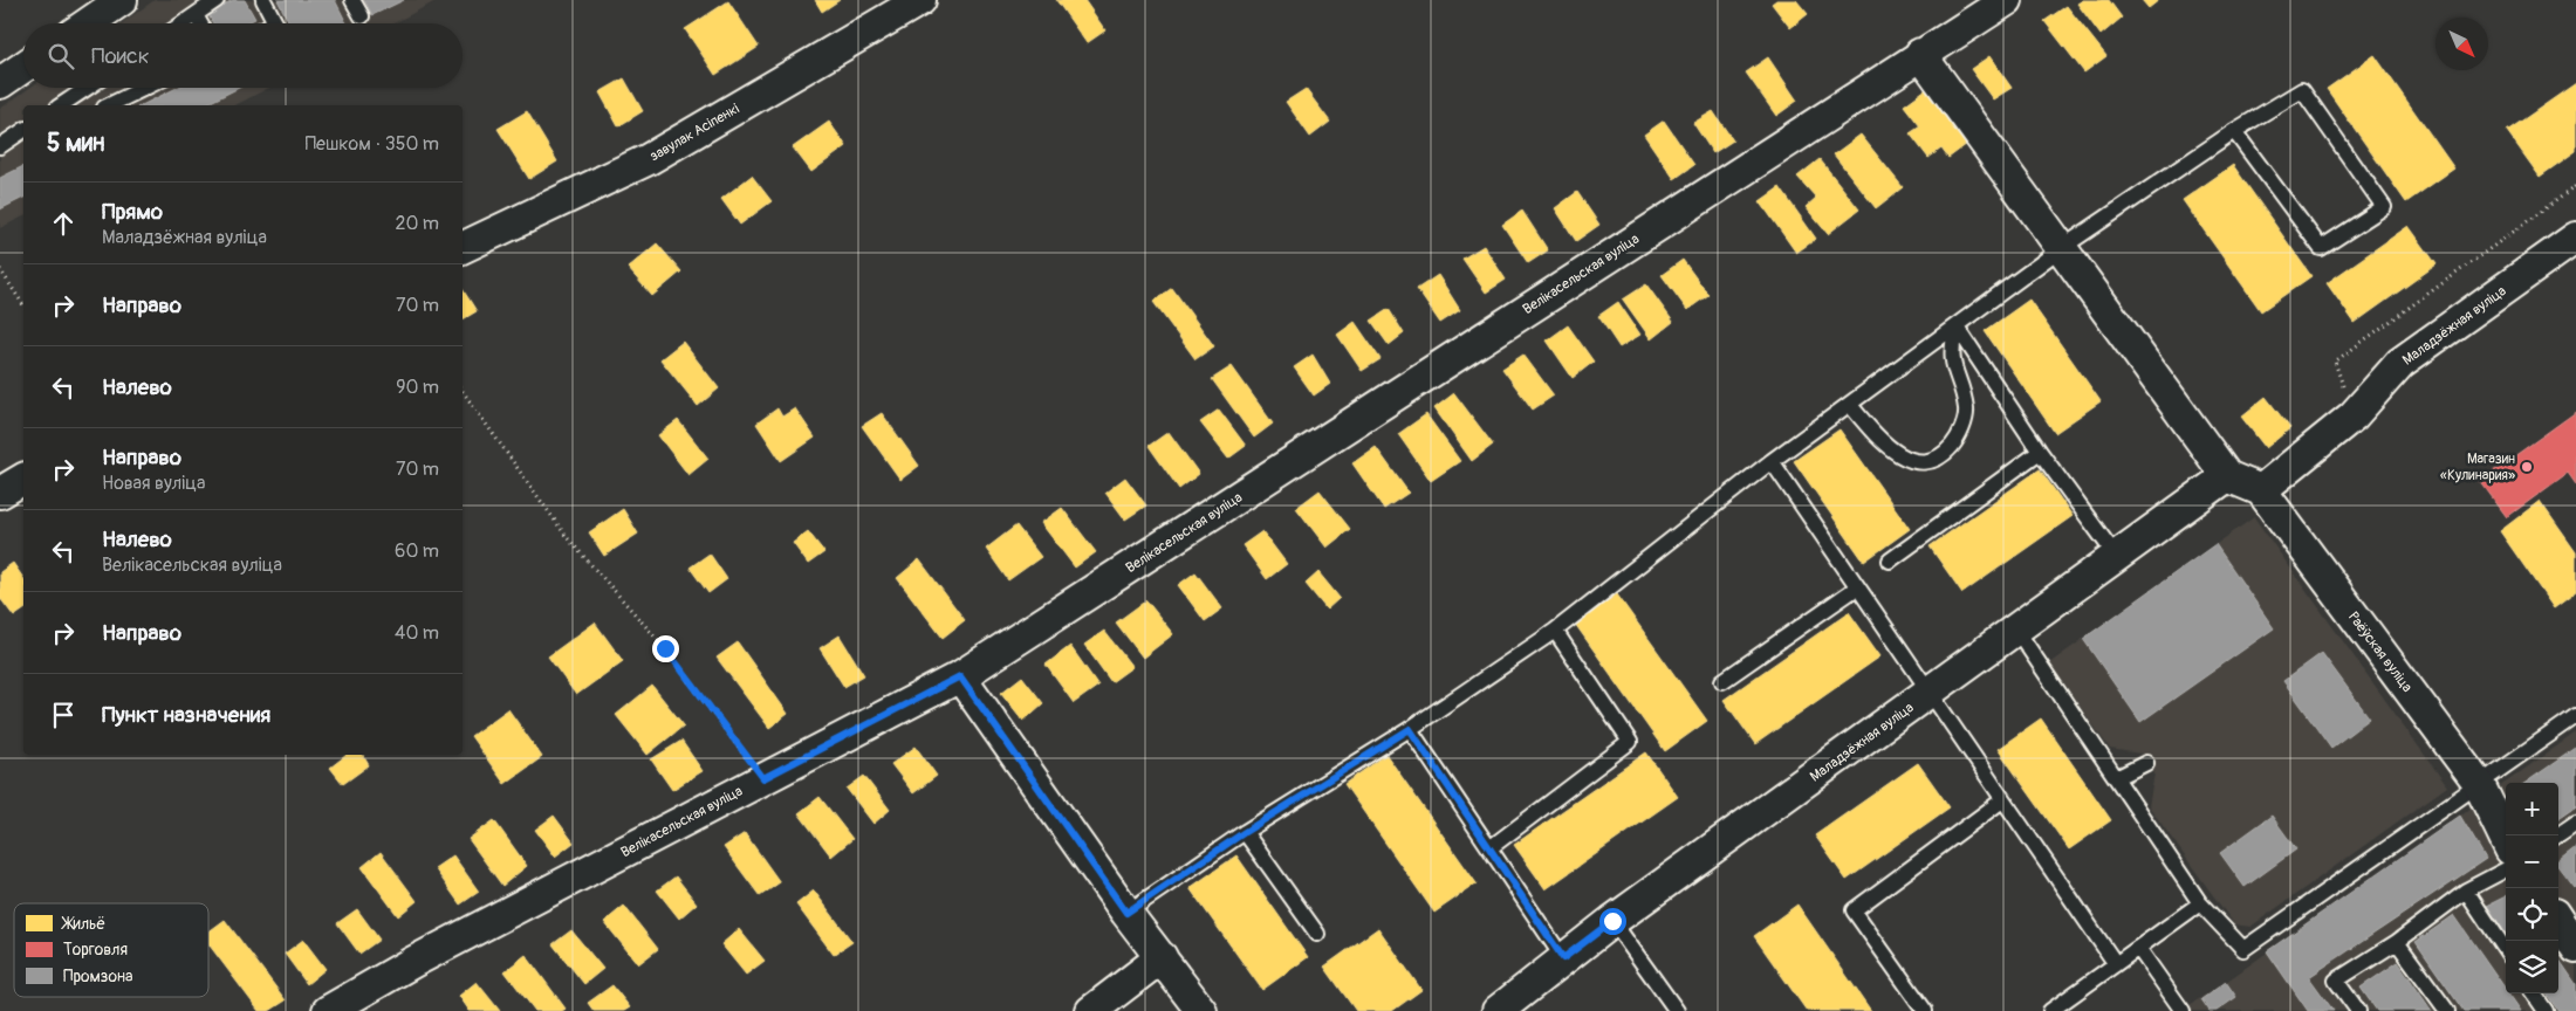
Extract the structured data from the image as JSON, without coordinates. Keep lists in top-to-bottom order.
{
  "streets": {
    "street": [
      "завулак Асіпенкі",
      "Велікасельская вуліца",
      "Маладзёжная вуліца",
      "Раёўская вуліца"
    ]
  },
  "crossings": [
    ["Маладзёжная вуліца", "Раёўская вуліца"]
  ],
  "places": ["Магазин «Кулинария»"],
  "legend": ["Жильё", "Торговля", "Промзона"],
  "north": "bottom right",
  "page": {
    "search": "Поиск",
    "heading": ["5 мин", "Пешком · 350 m"],
    "list": [
      ["Прямо", "Маладзёжная вуліца", "20 m"],
      ["Направо", "70 m"],
      ["Налево", "90 m"],
      ["Направо", "Новая вуліца", "70 m"],
      ["Налево", "Велікасельская вуліца", "60 m"],
      ["Направо", "40 m"],
      "Пункт назначения"
    ],
    "map_buttons": ["+", "−"]
  }
}
